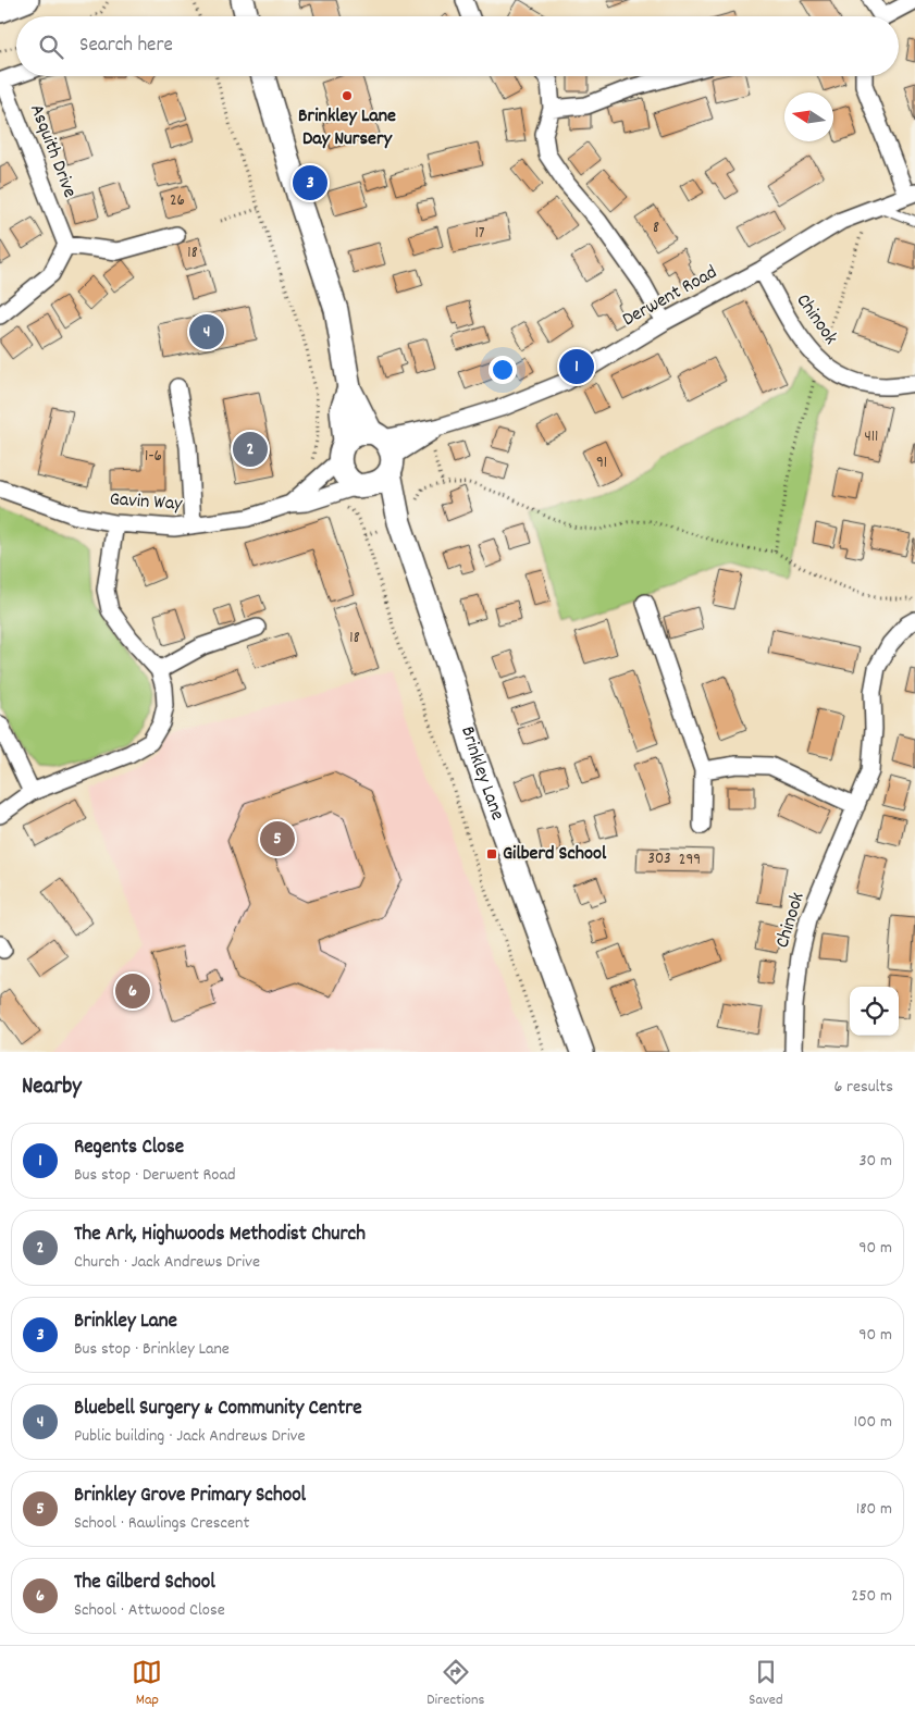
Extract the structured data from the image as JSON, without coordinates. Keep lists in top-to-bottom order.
{
  "streets": {
    "street": [
      "Asquith Drive",
      "Derwent Road",
      "Chinook",
      "Gavin Way",
      "Brinkley Lane"
    ]
  },
  "crossings": [
    ["Derwent Road", "Chinook"],
    ["Derwent Road", "Brinkley Lane"]
  ],
  "places": {
    "other": ["Brinkley Lane Day Nursery"],
    "transit": ["Gilberd School"]
  },
  "house_numbers": [
    "26",
    "8",
    "17",
    "18",
    "411",
    "1-6",
    "91",
    "18",
    "303",
    "299"
  ],
  "north": "left",
  "page": {
    "search": "Search here",
    "pins": [
      "3",
      "4",
      "1",
      "2",
      "5",
      "6"
    ],
    "heading": ["Nearby", "6 results"],
    "list": [
      {
        "mark": "1",
        "name": "Regents Close",
        "note": "Bus stop · Derwent Road",
        "value": "30 m"
      },
      {
        "mark": "2",
        "name": "The Ark, Highwoods Methodist Church",
        "note": "Church · Jack Andrews Drive",
        "value": "90 m"
      },
      {
        "mark": "3",
        "name": "Brinkley Lane",
        "note": "Bus stop · Brinkley Lane",
        "value": "90 m"
      },
      {
        "mark": "4",
        "name": "Bluebell Surgery & Community Centre",
        "note": "Public building · Jack Andrews Drive",
        "value": "100 m"
      },
      {
        "mark": "5",
        "name": "Brinkley Grove Primary School",
        "note": "School · Rawlings Crescent",
        "value": "180 m"
      },
      {
        "mark": "6",
        "name": "The Gilberd School",
        "note": "School · Attwood Close",
        "value": "250 m"
      }
    ],
    "nav": ["Map", "Directions", "Saved"]
  }
}
